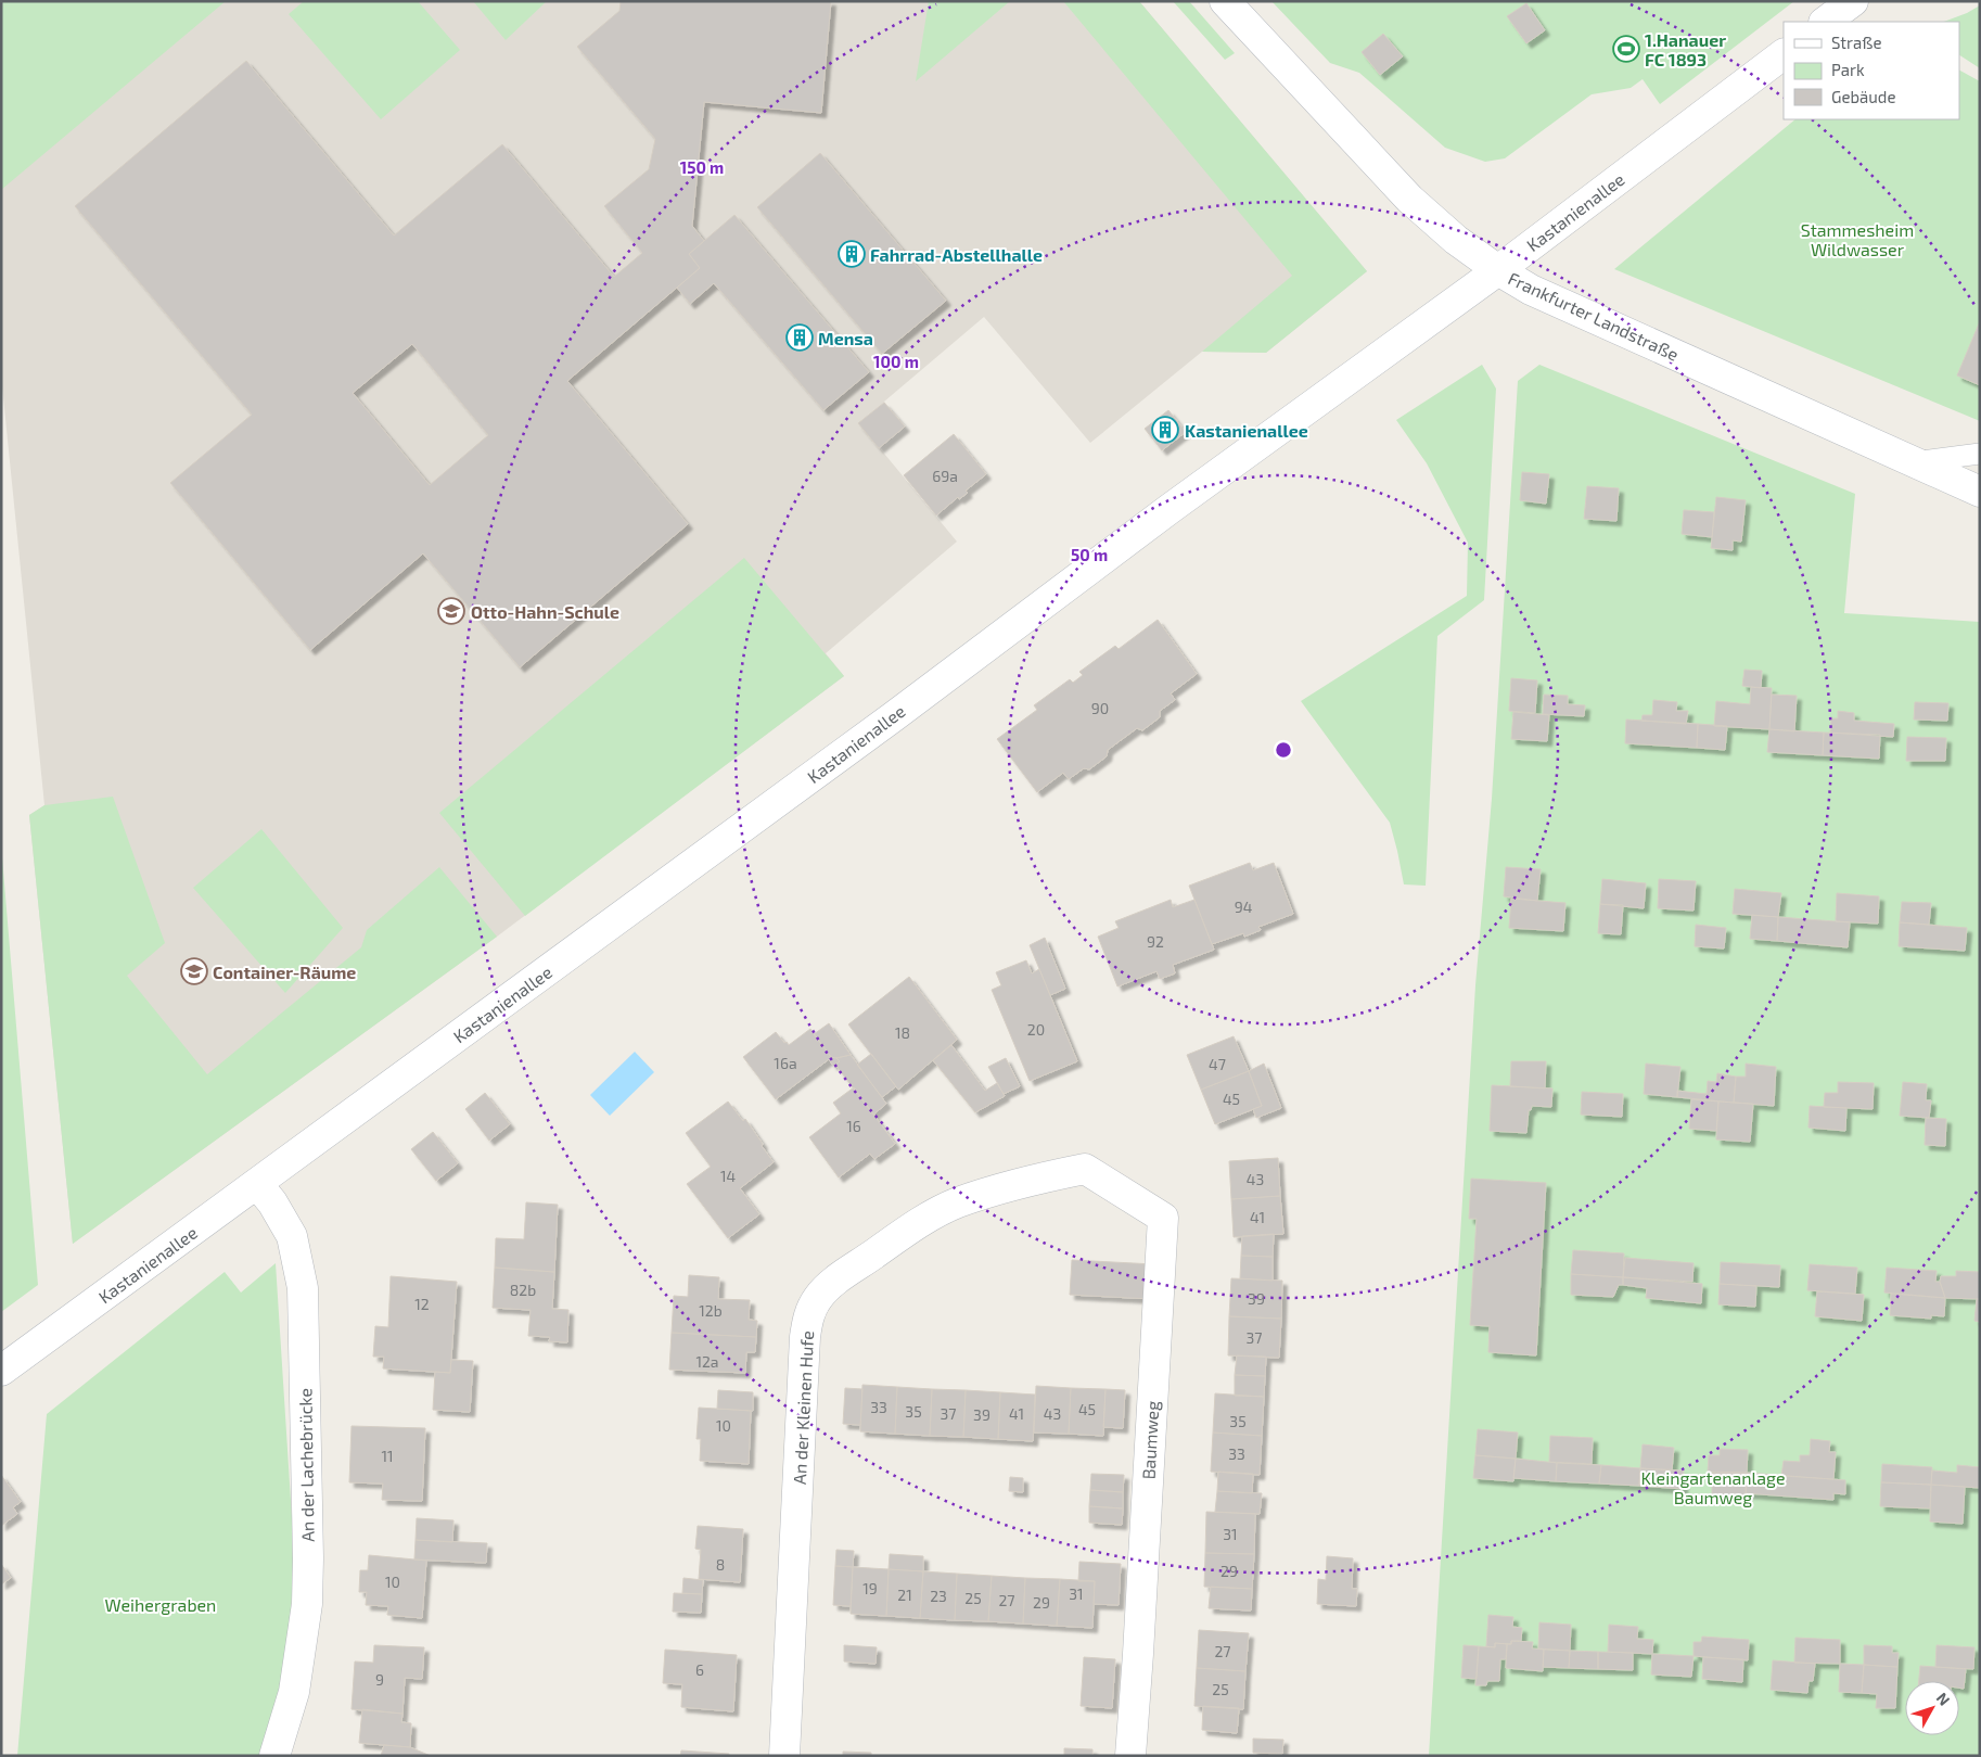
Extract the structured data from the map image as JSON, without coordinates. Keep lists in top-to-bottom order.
{
  "streets": {
    "street": [
      "Kastanienallee",
      "Frankfurter Landstraße",
      "An der Kleinen Hufe",
      "Baumweg",
      "An der Lachebrücke"
    ]
  },
  "crossings": [
    ["Kastanienallee", "Frankfurter Landstraße"],
    ["Kastanienallee", "An der Lachebrücke"],
    ["An der Kleinen Hufe", "Baumweg"]
  ],
  "parks": ["Stammesheim Wildwasser", "Kleingartenanlage Baumweg", "Weihergraben"],
  "places": {
    "sports": ["1.Hanauer FC 1893"],
    "building": ["Fahrrad-Abstellhalle", "Mensa", "Kastanienallee"],
    "school or university": ["Otto-Hahn-Schule", "Container-Räume"]
  },
  "house_numbers": [
    "69a",
    "90",
    "94",
    "92",
    "20",
    "18",
    "16a",
    "47",
    "45",
    "16",
    "14",
    "43",
    "41",
    "82b",
    "39",
    "12",
    "12b",
    "37",
    "12a",
    "33",
    "45",
    "35",
    "37",
    "41",
    "43",
    "39",
    "35",
    "10",
    "33",
    "11",
    "31",
    "8",
    "29",
    "10",
    "19",
    "31",
    "21",
    "23",
    "25",
    "27",
    "29",
    "27",
    "6",
    "9",
    "25"
  ],
  "legend": ["Straße", "Park", "Gebäude"],
  "north": "top right",
  "rings": ["150 m", "100 m", "50 m"]
}
